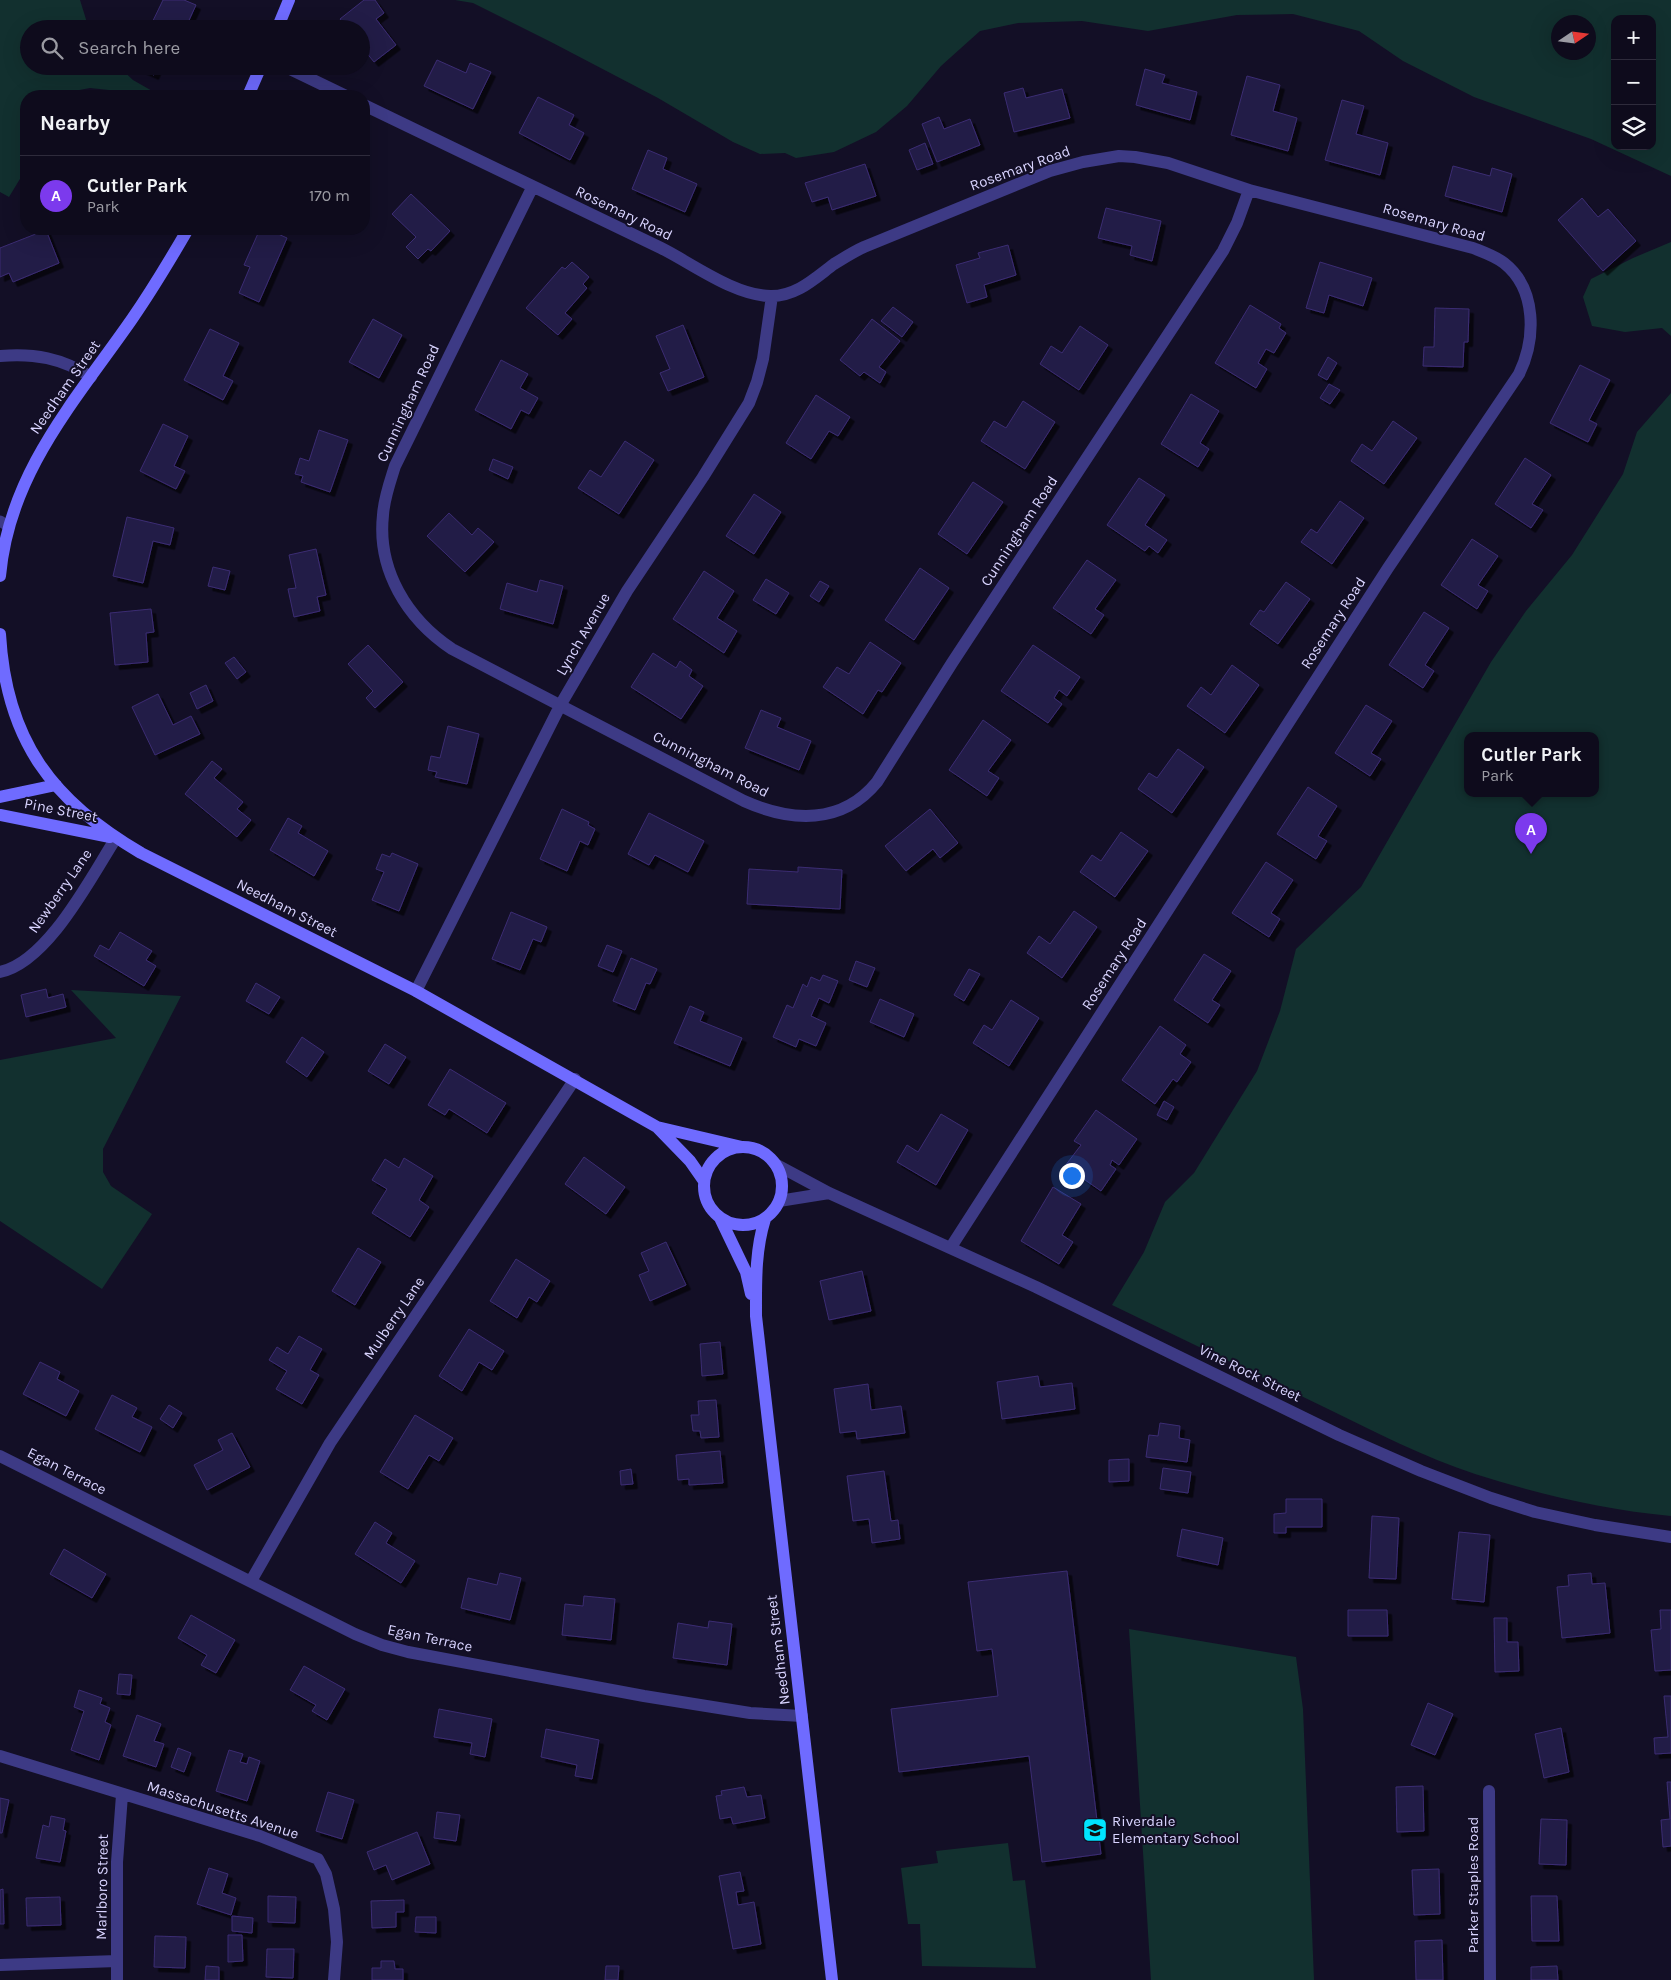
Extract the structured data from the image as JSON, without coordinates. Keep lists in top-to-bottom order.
{
  "streets": {
    "main road": ["Needham Street", "Pine Street"],
    "street": [
      "Rosemary Road",
      "Cunningham Road",
      "Lynch Avenue",
      "Newberry Lane",
      "Mulberry Lane",
      "Vine Rock Street",
      "Egan Terrace",
      "Massachusetts Avenue",
      "Parker Staples Road",
      "Marlboro Street"
    ]
  },
  "crossings": [
    ["Rosemary Road", "Cunningham Road"],
    ["Rosemary Road", "Lynch Avenue"],
    ["Rosemary Road", "Vine Rock Street"],
    ["Needham Street", "Lynch Avenue"],
    ["Needham Street", "Pine Street"],
    ["Needham Street", "Newberry Lane"],
    ["Needham Street", "Mulberry Lane"],
    ["Needham Street", "Vine Rock Street"],
    ["Needham Street", "Egan Terrace"],
    ["Cunningham Road", "Lynch Avenue"],
    ["Pine Street", "Newberry Lane"],
    ["Mulberry Lane", "Egan Terrace"],
    ["Massachusetts Avenue", "Marlboro Street"]
  ],
  "places": {
    "school or university": ["Riverdale Elementary School"]
  },
  "north": "right",
  "page": {
    "map_buttons": ["+", "−"],
    "search": "Search here",
    "heading": "Nearby",
    "list": [
      {
        "mark": "A",
        "name": "Cutler Park",
        "note": "Park",
        "value": "170 m"
      }
    ],
    "popup": ["Cutler Park", "Park"],
    "pins": "A"
  }
}
